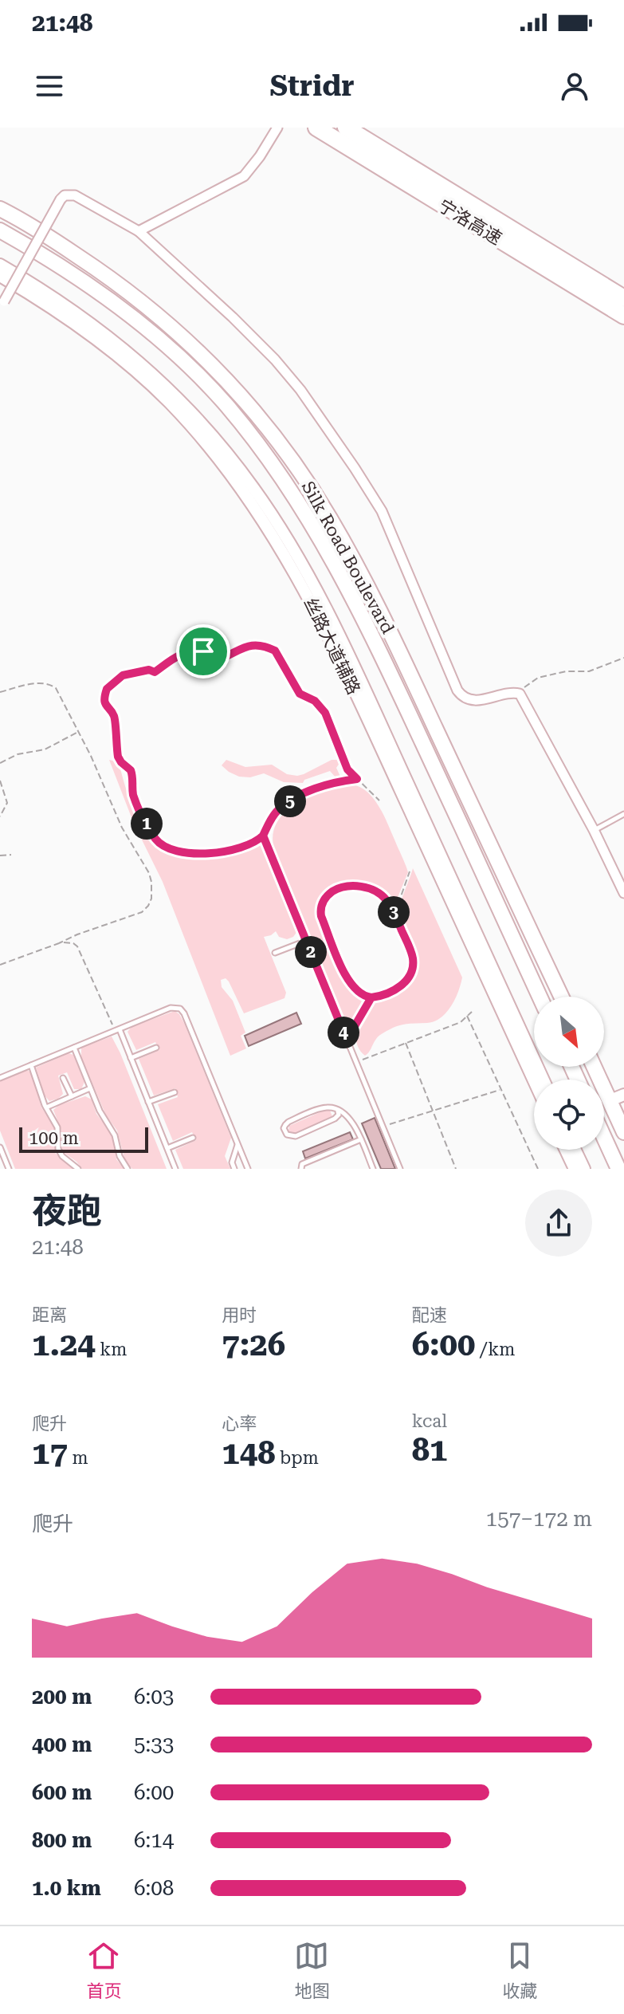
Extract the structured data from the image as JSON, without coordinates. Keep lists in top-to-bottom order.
{
  "streets": {
    "highway": ["宁洛高速", "Silk Road Boulevard"],
    "main road": ["丝路大道辅路"]
  },
  "scale_bar": "100 m",
  "north": "bottom right",
  "page": {
    "status": "21:48",
    "header": "Stridr",
    "pins": [
      "5",
      "1",
      "3",
      "2",
      "4"
    ],
    "scale": "100 m",
    "heading": ["夜跑", "21:48"],
    "stats": [
      ["距离", "1.24 km"],
      ["用时", "7:26"],
      ["配速", "6:00 /km"],
      ["爬升", "17 m"],
      ["心率", "148 bpm"],
      ["kcal", "81"]
    ],
    "chart": ["爬升", "157–172 m"],
    "list": [
      {
        "name": "200 m",
        "note": "6:03"
      },
      {
        "name": "400 m",
        "note": "5:33"
      },
      {
        "name": "600 m",
        "note": "6:00"
      },
      {
        "name": "800 m",
        "note": "6:14"
      },
      {
        "name": "1.0 km",
        "note": "6:08"
      }
    ],
    "tabs": ["首页", "地图", "收藏"]
  }
}
